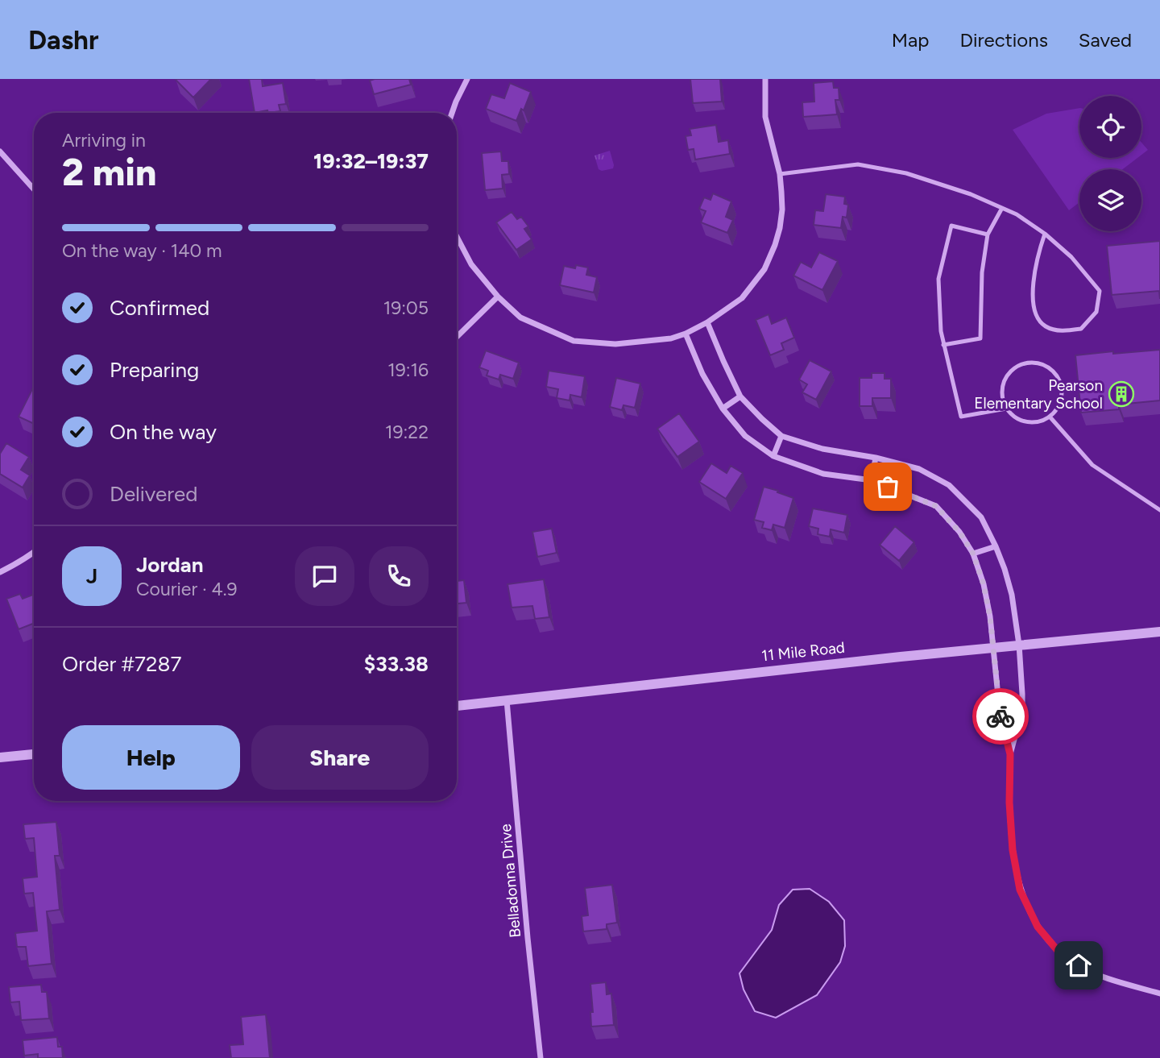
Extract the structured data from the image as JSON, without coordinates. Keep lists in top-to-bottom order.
{
  "streets": {
    "street": ["11 Mile Road", "Belladonna Drive"]
  },
  "crossings": [
    ["11 Mile Road", "Belladonna Drive"]
  ],
  "places": {
    "building": ["Pearson Elementary School"]
  },
  "page": {
    "header": "Dashr",
    "nav": ["Map", "Directions", "Saved"],
    "heading": ["2 min", "Arriving in", "19:32–19:37"],
    "panel": [
      "Jordan",
      "Courier · 4.9",
      "Order #7287",
      "$33.38"
    ],
    "bar": "On the way · 140 m",
    "list": [
      ["Confirmed", "19:05"],
      ["Preparing", "19:16"],
      ["On the way", "19:22"],
      "Delivered"
    ],
    "round": "J",
    "buttons": ["Help", "Share"]
  }
}
